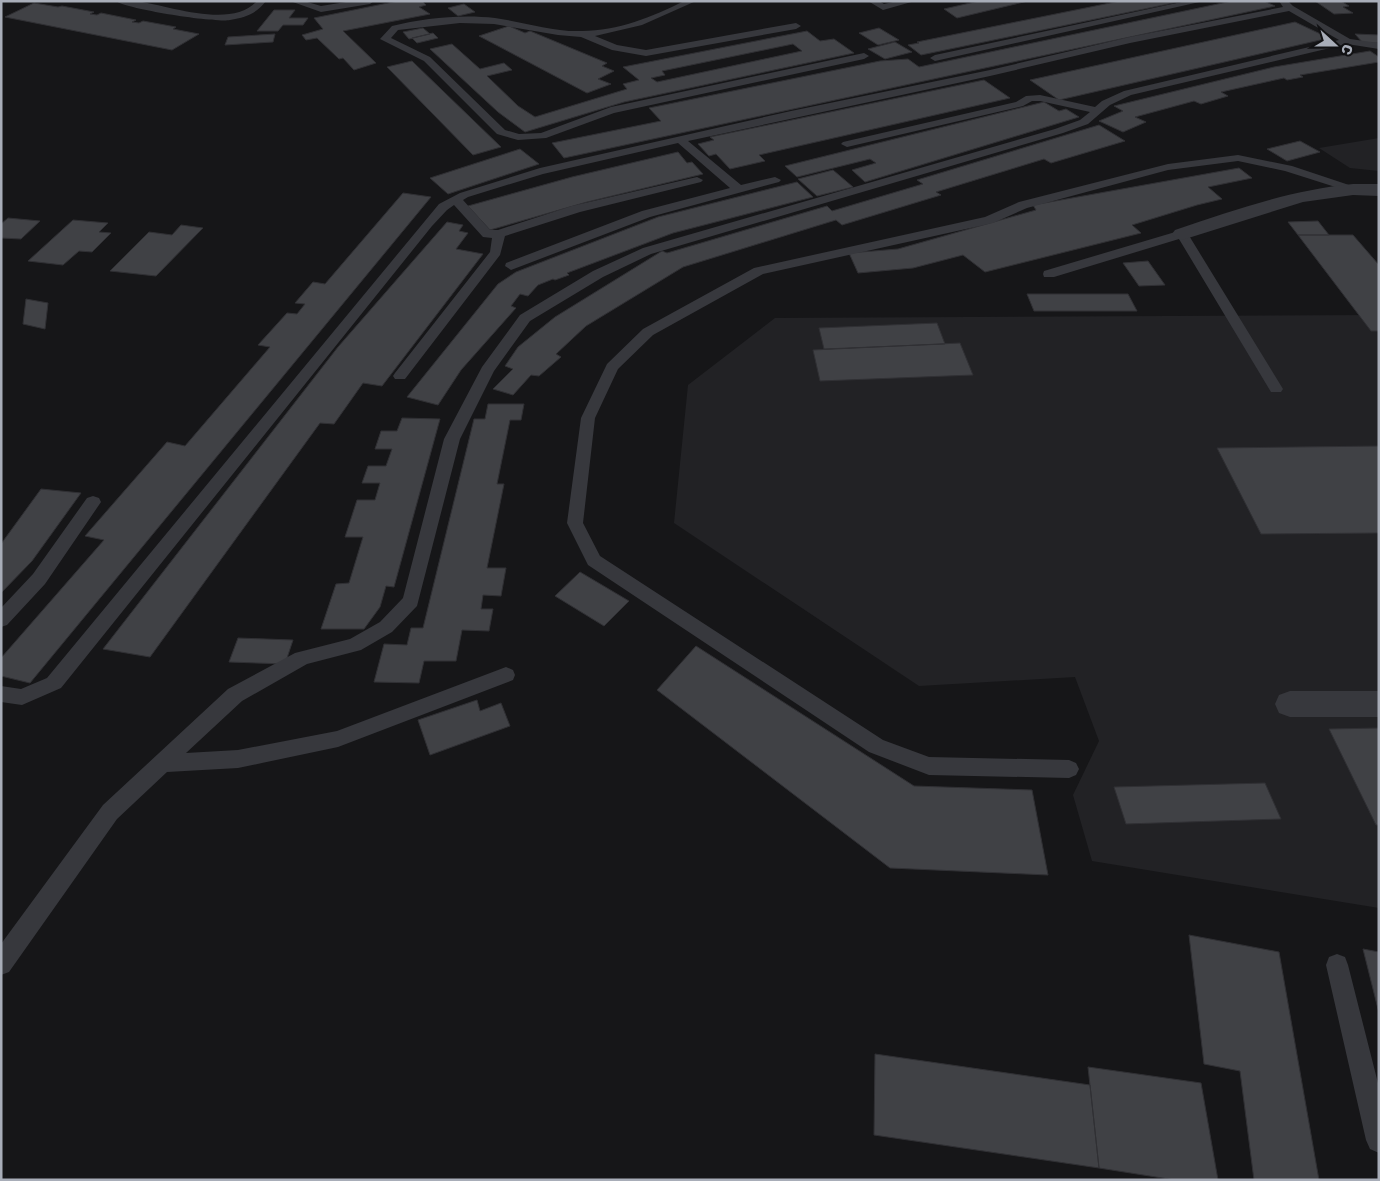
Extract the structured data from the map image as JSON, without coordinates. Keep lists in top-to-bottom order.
{
  "north": "right"
}
